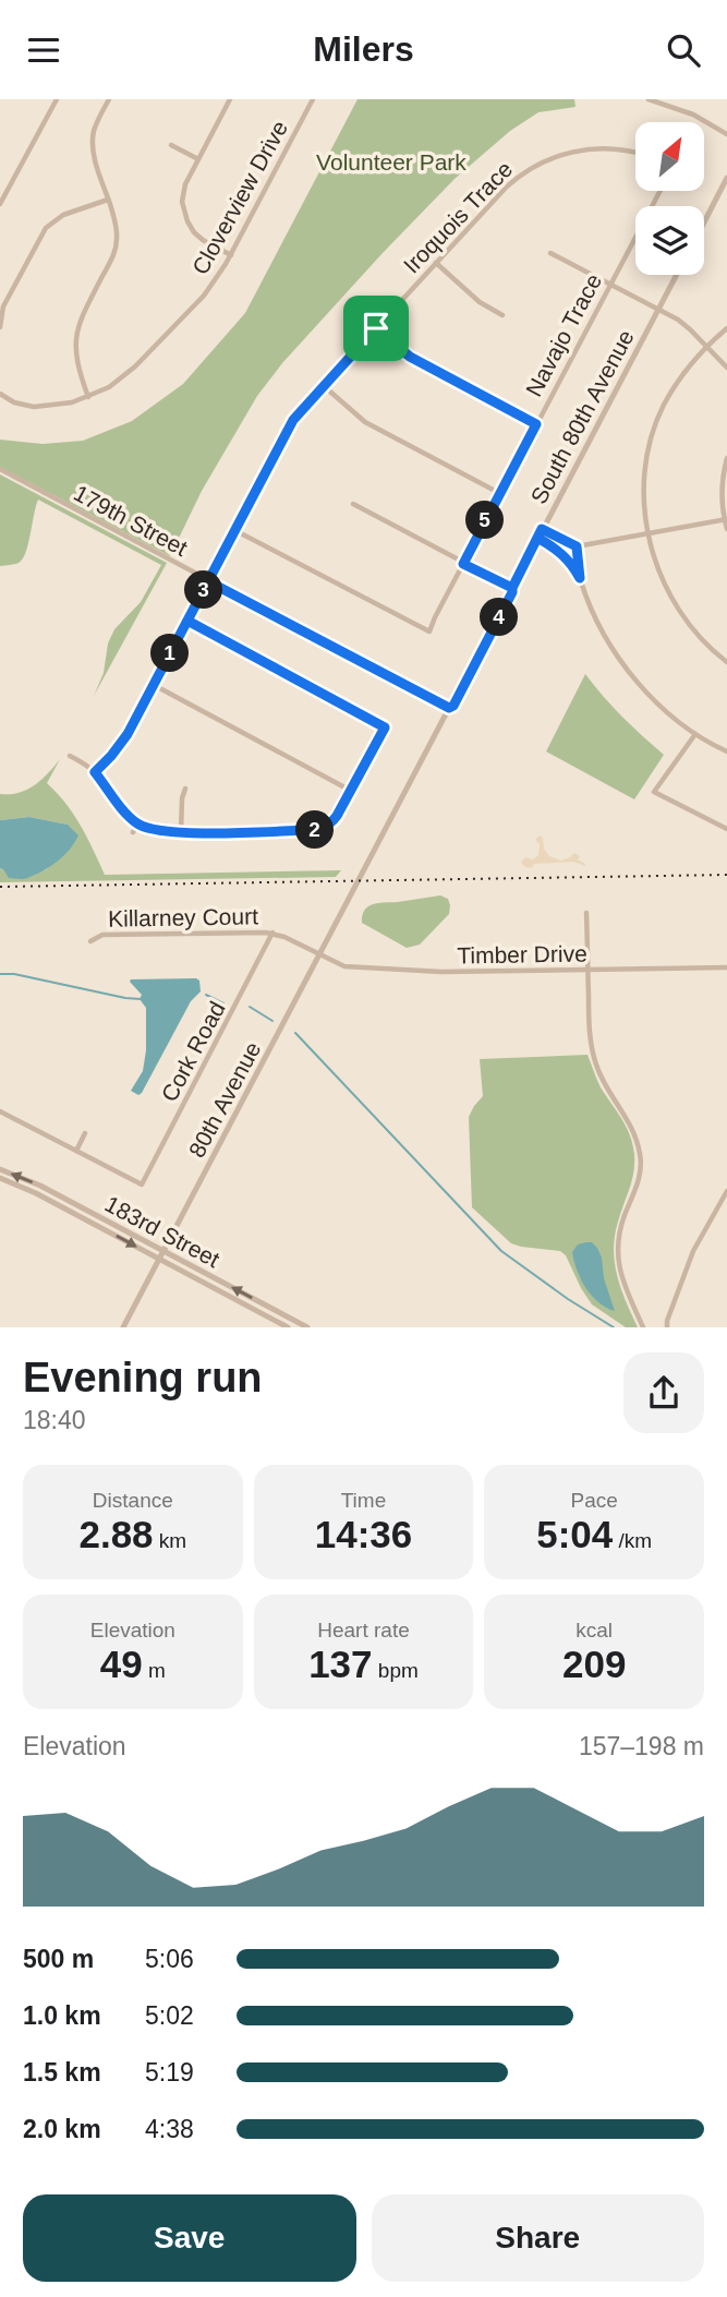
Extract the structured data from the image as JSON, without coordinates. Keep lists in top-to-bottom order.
{
  "streets": {
    "street": [
      "Cloverview Drive",
      "Iroquois Trace",
      "Navajo Trace",
      "South 80th Avenue",
      "179th Street",
      "Killarney Court",
      "Timber Drive",
      "Cork Road",
      "80th Avenue",
      "183rd Street"
    ]
  },
  "crossings": [
    ["Iroquois Trace", "Navajo Trace"],
    ["Iroquois Trace", "179th Street"],
    ["South 80th Avenue", "179th Street"],
    ["South 80th Avenue", "Killarney Court"],
    ["South 80th Avenue", "Timber Drive"],
    ["South 80th Avenue", "80th Avenue"],
    ["Killarney Court", "Timber Drive"],
    ["Killarney Court", "Cork Road"],
    ["Killarney Court", "80th Avenue"],
    ["Timber Drive", "80th Avenue"],
    ["80th Avenue", "183rd Street"]
  ],
  "parks": ["Volunteer Park"],
  "north": "top right",
  "page": {
    "header": "Milers",
    "pins": [
      "5",
      "3",
      "4",
      "1",
      "2"
    ],
    "heading": ["Evening run", "18:40"],
    "stats": [
      ["Distance", "2.88 km"],
      ["Time", "14:36"],
      ["Pace", "5:04 /km"],
      ["Elevation", "49 m"],
      ["Heart rate", "137 bpm"],
      ["kcal", "209"]
    ],
    "chart": ["Elevation", "157–198 m"],
    "list": [
      {
        "name": "500 m",
        "note": "5:06"
      },
      {
        "name": "1.0 km",
        "note": "5:02"
      },
      {
        "name": "1.5 km",
        "note": "5:19"
      },
      {
        "name": "2.0 km",
        "note": "4:38"
      }
    ],
    "buttons": ["Save", "Share"]
  }
}
